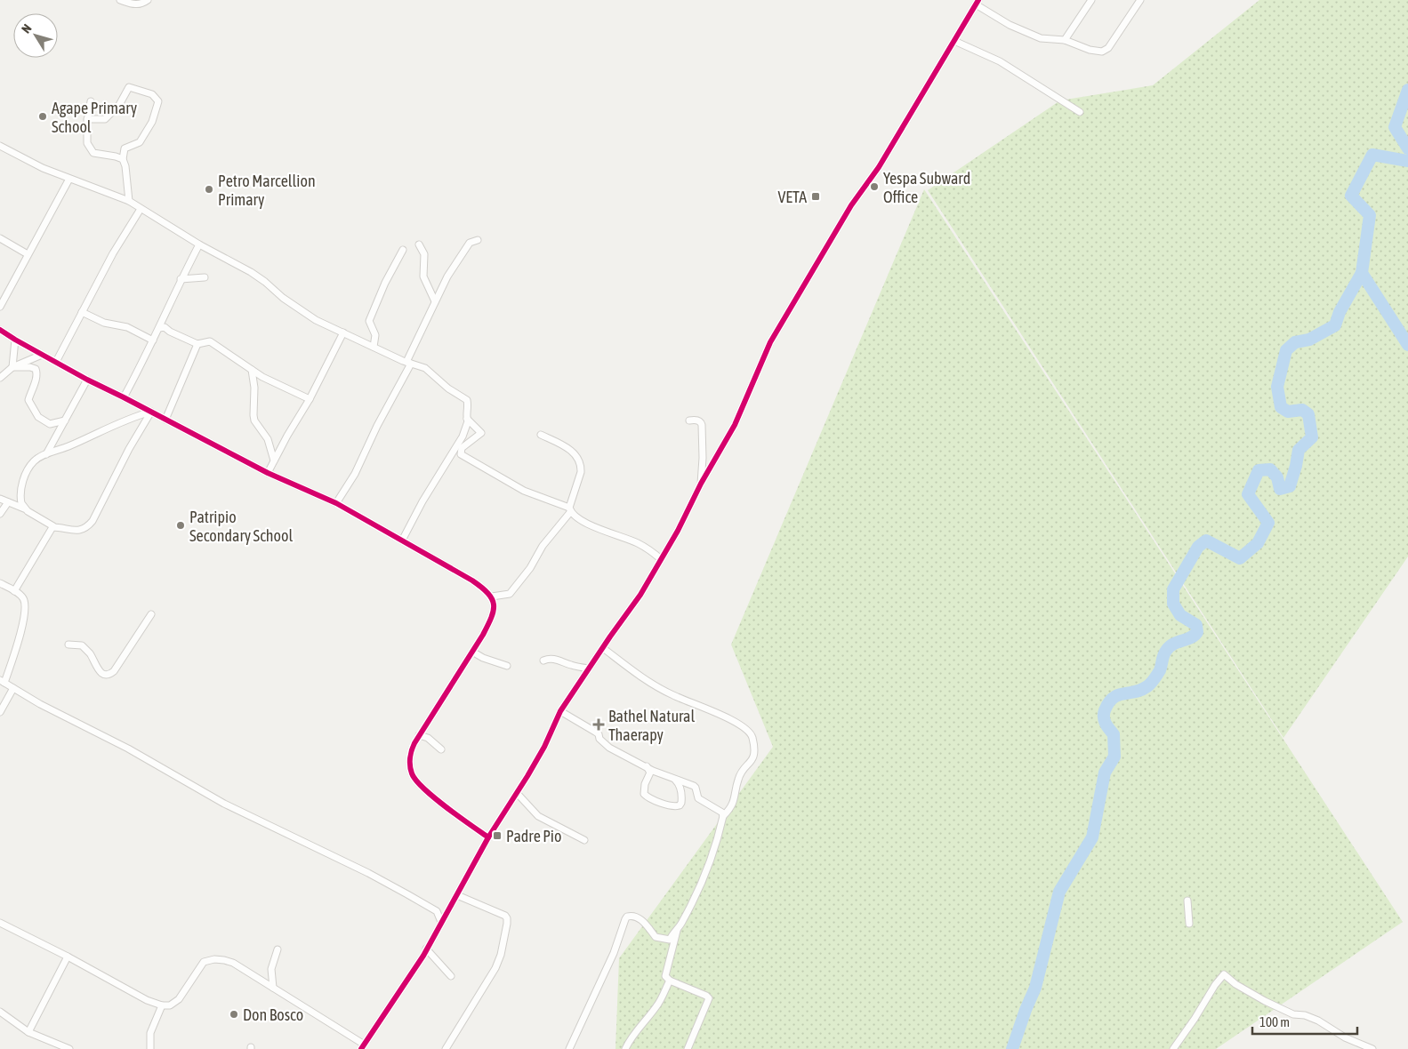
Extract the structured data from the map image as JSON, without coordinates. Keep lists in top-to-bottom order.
{
  "places": {
    "other": [
      "Agape Primary School",
      "Yespa Subward Office",
      "Petro Marcellion Primary",
      "Patripio Secondary School",
      "Don Bosco"
    ],
    "transit": ["VETA", "Padre Pio"],
    "health": ["Bathel Natural Thaerapy"]
  },
  "scale_bar": "100 m",
  "north": "top left"
}
